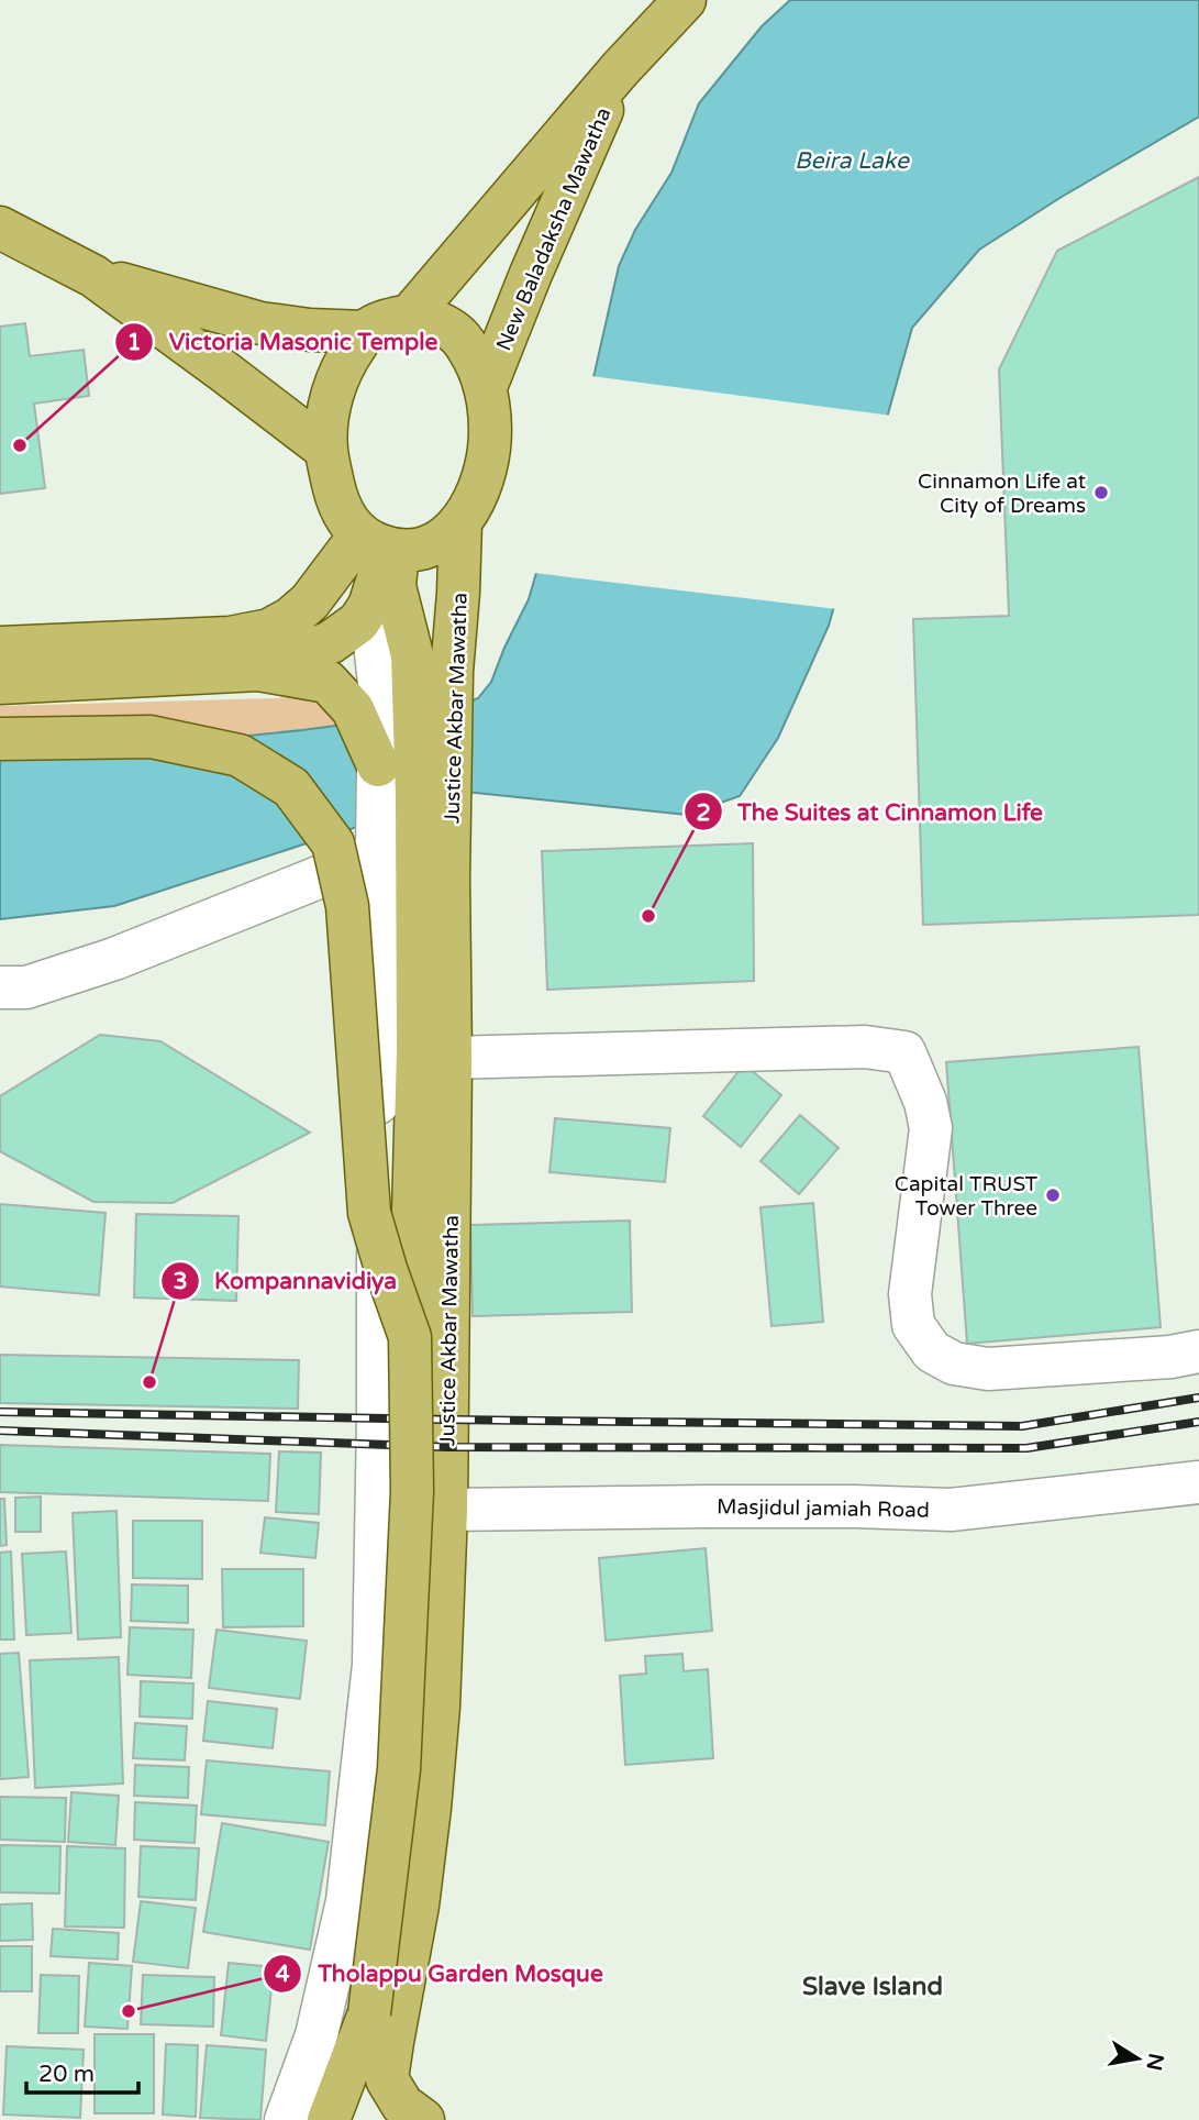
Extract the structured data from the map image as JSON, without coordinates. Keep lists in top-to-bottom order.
{
  "streets": {
    "main road": ["New Baladaksha Mawatha", "Justice Akbar Mawatha"],
    "street": ["Masjidul jamiah Road"]
  },
  "crossings": [
    ["New Baladaksha Mawatha", "Justice Akbar Mawatha"],
    ["Justice Akbar Mawatha", "Masjidul jamiah Road"]
  ],
  "districts": ["Slave Island"],
  "water": ["Beira Lake"],
  "places": [
    "Victoria Masonic Temple",
    "Cinnamon Life at City of Dreams",
    "The Suites at Cinnamon Life",
    "Capital TRUST Tower Three",
    "Kompannavidiya",
    "Tholappu Garden Mosque"
  ],
  "scale_bar": "20 m",
  "north": "right"
}
